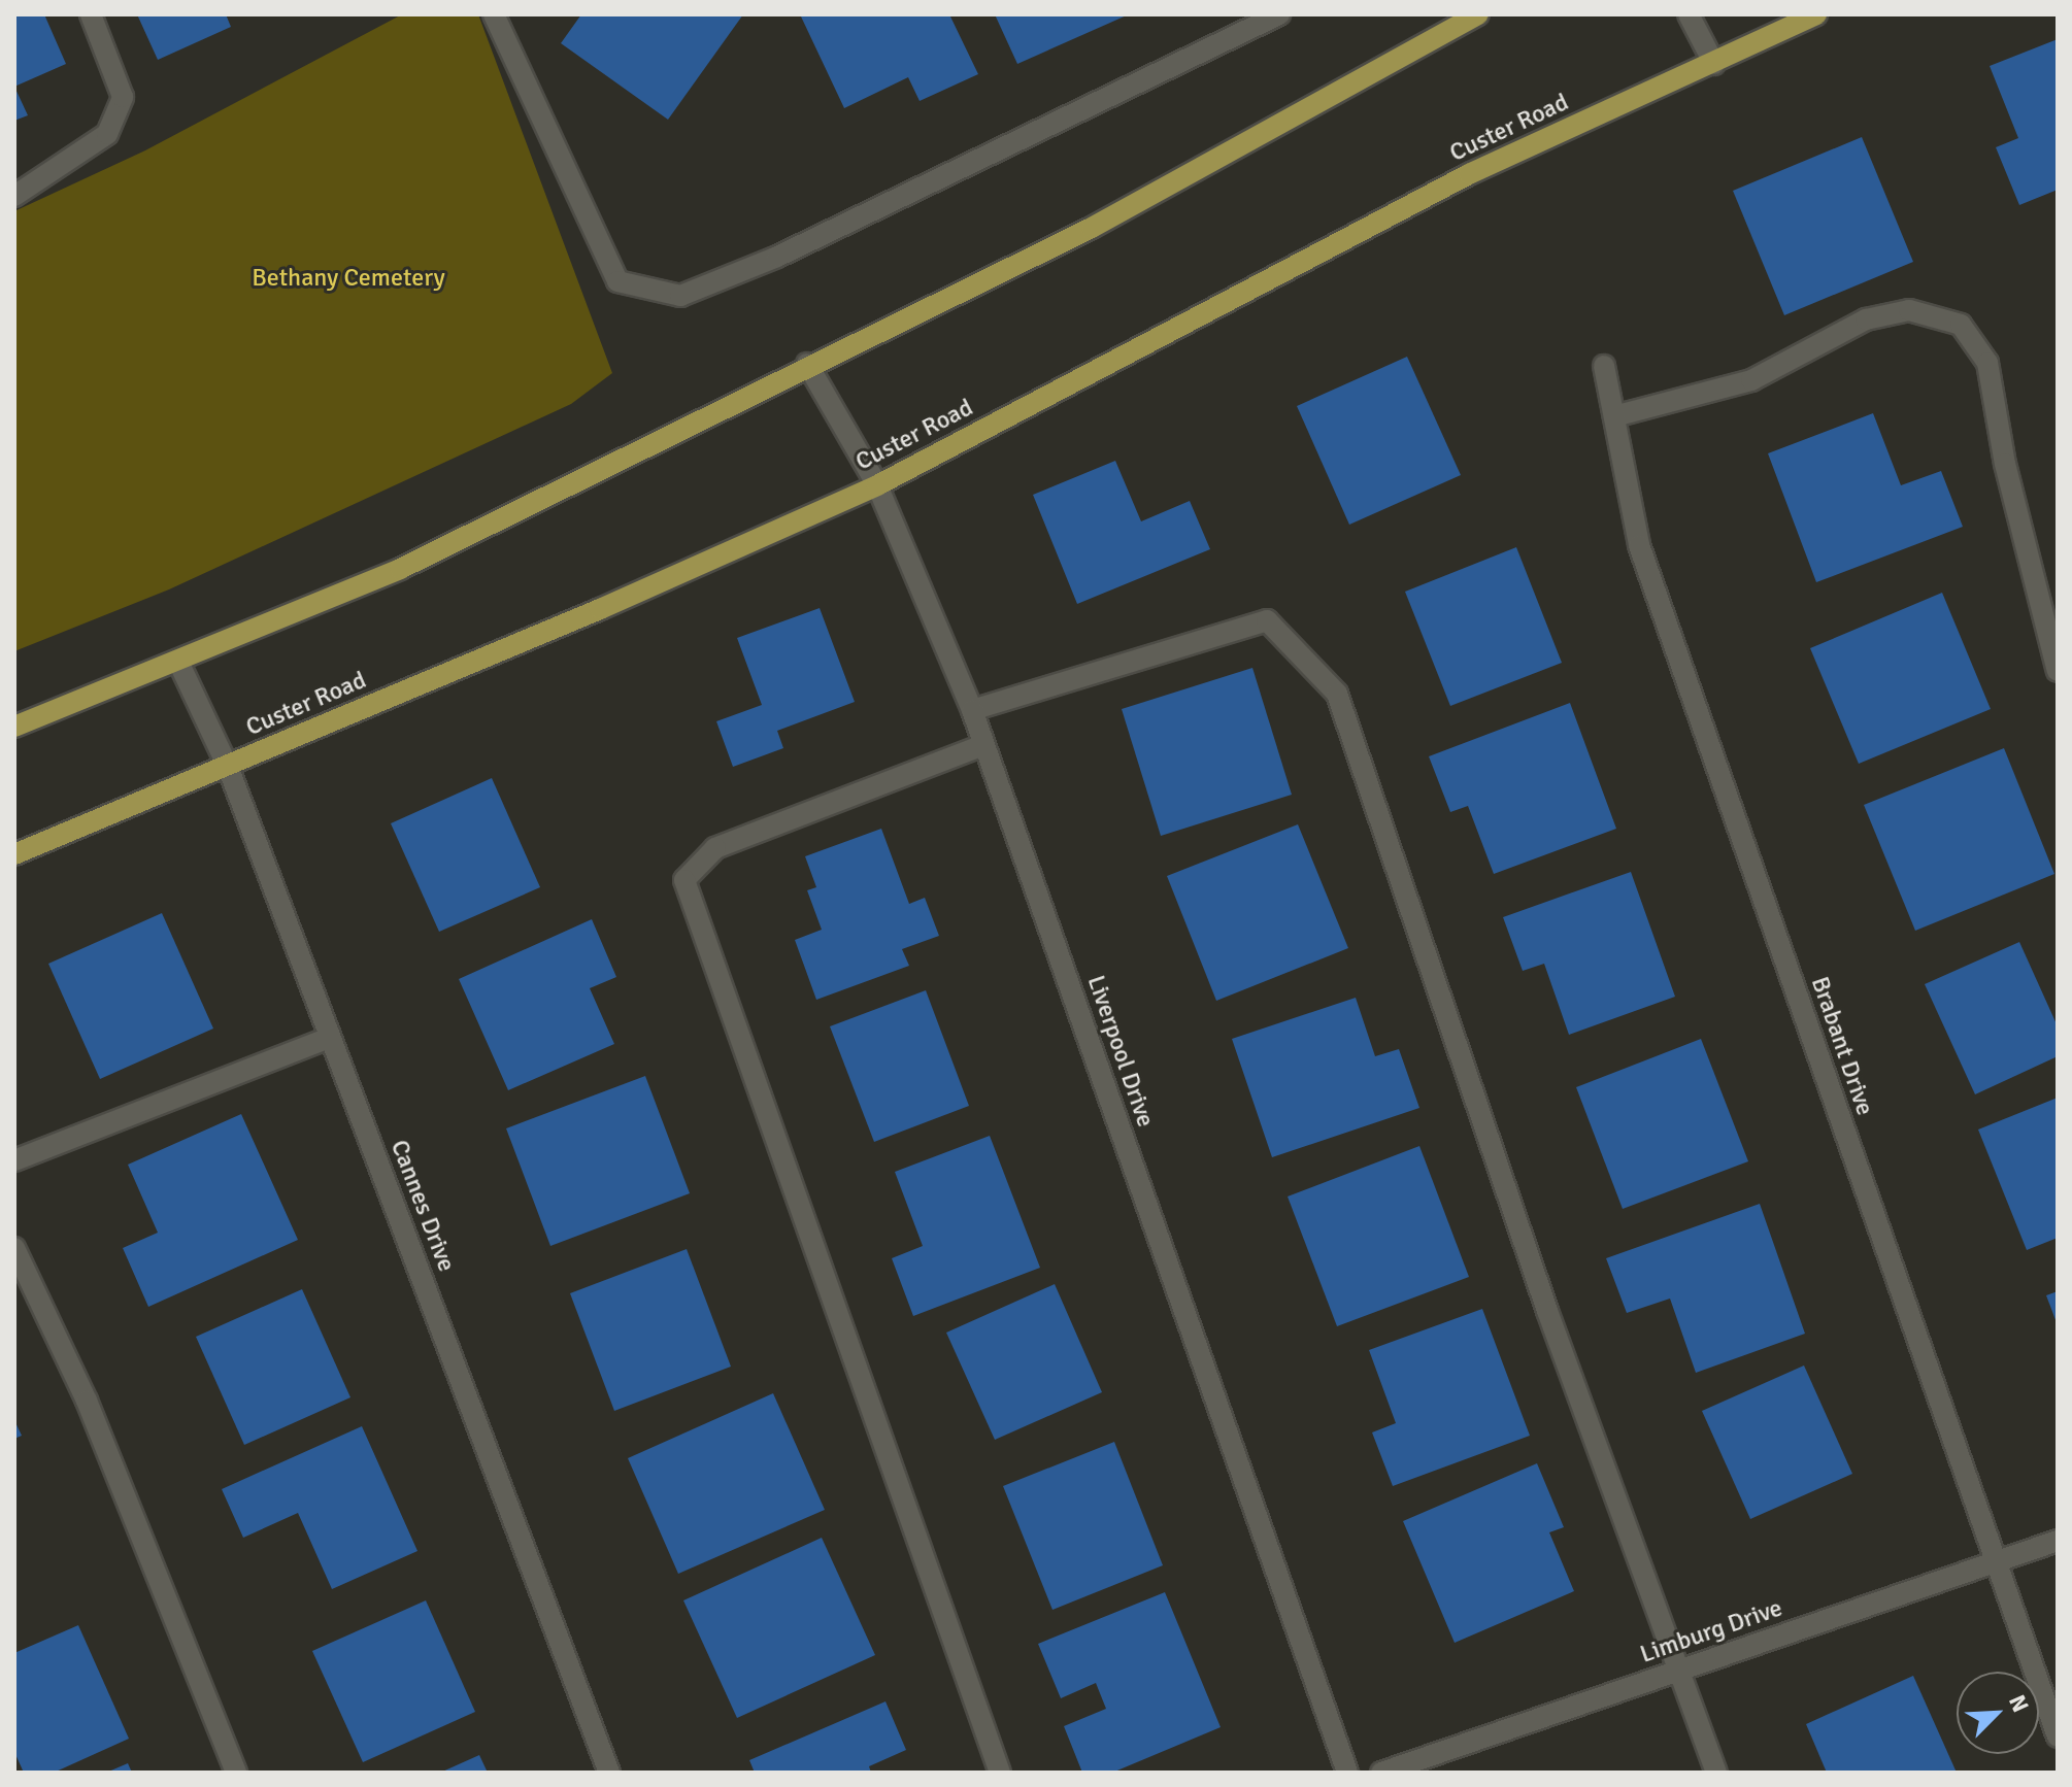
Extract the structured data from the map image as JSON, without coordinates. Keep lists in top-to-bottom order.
{
  "streets": {
    "main road": ["Custer Road"],
    "street": [
      "Brabant Drive",
      "Liverpool Drive",
      "Cannes Drive",
      "Limburg Drive"
    ]
  },
  "crossings": [
    ["Custer Road", "Liverpool Drive"],
    ["Custer Road", "Cannes Drive"],
    ["Brabant Drive", "Limburg Drive"]
  ],
  "parks": ["Bethany Cemetery"],
  "north": "top right"
}
